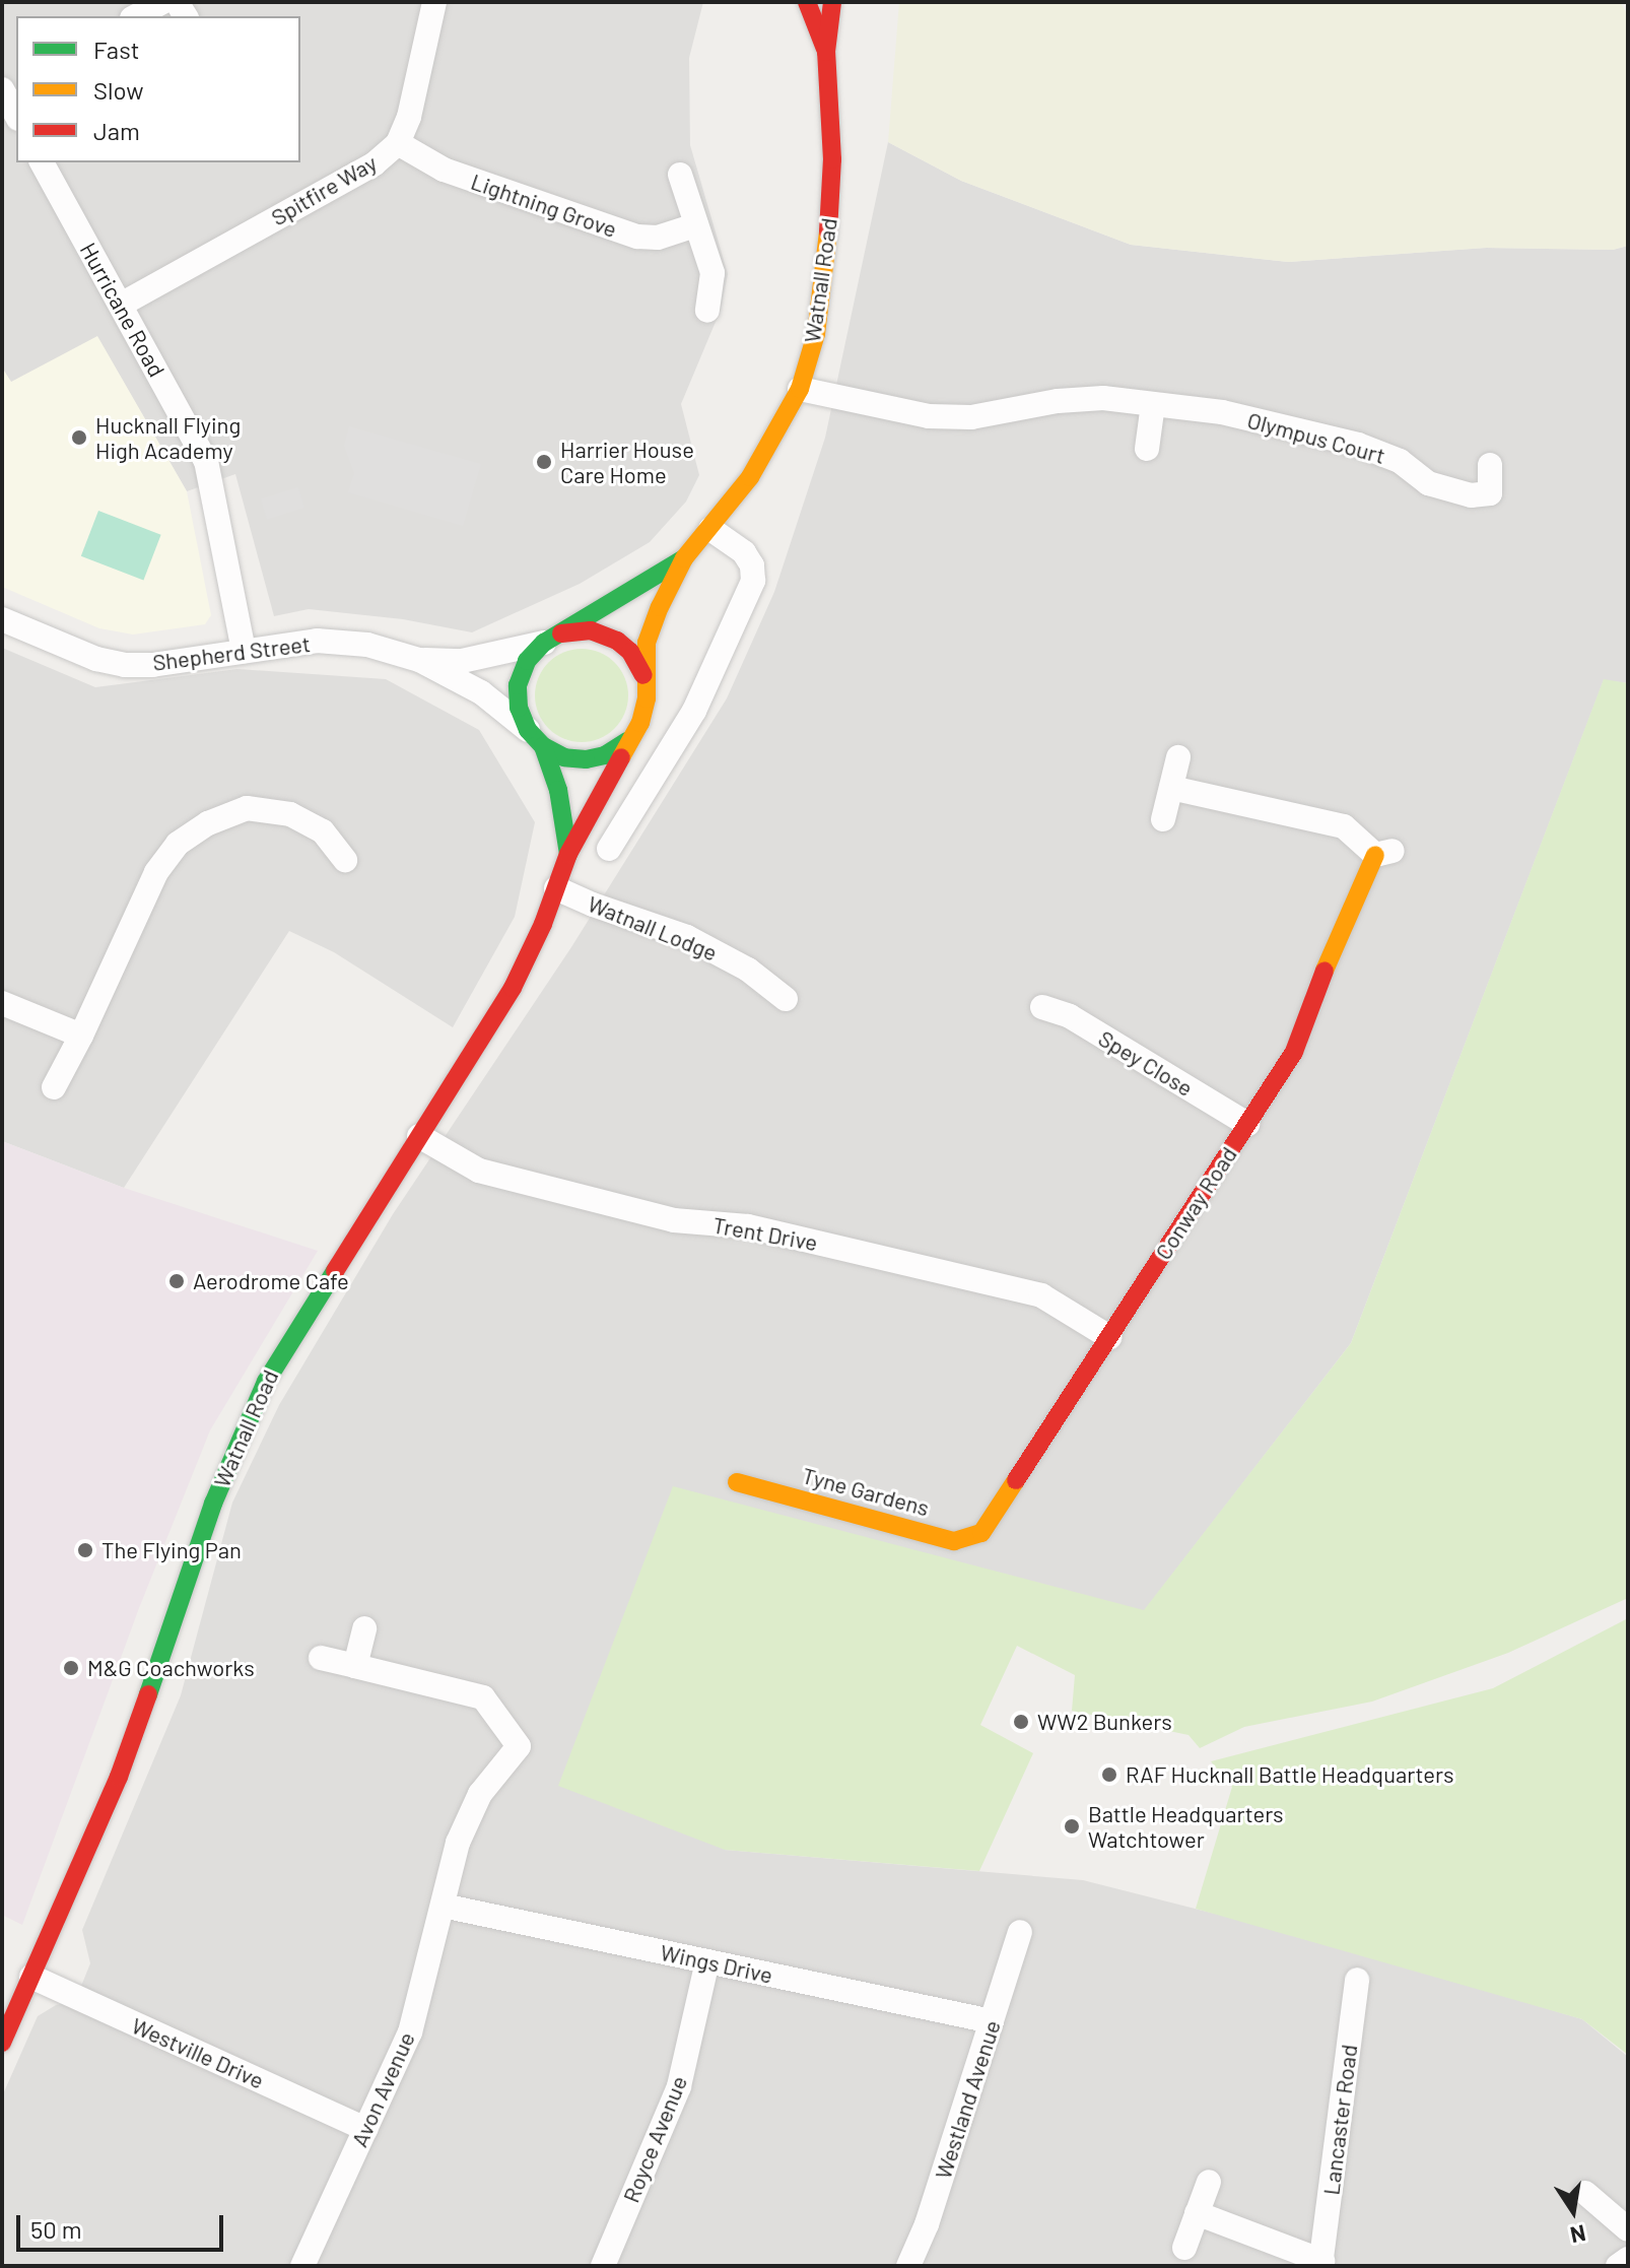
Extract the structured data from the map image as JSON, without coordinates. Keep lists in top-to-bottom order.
{
  "streets": {
    "main road": ["Watnall Road", "Conway Road", "Tyne Gardens"],
    "street": [
      "Spitfire Way",
      "Lightning Grove",
      "Hurricane Road",
      "Olympus Court",
      "Shepherd Street",
      "Watnall Lodge",
      "Spey Close",
      "Trent Drive",
      "Wings Drive",
      "Westville Drive",
      "Avon Avenue",
      "Westland Avenue",
      "Lancaster Road",
      "Royce Avenue"
    ]
  },
  "crossings": [
    ["Spitfire Way", "Lightning Grove"],
    ["Spitfire Way", "Hurricane Road"],
    ["Watnall Road", "Olympus Court"],
    ["Watnall Road", "Shepherd Street"],
    ["Watnall Road", "Watnall Lodge"],
    ["Watnall Road", "Trent Drive"],
    ["Watnall Road", "Westville Drive"],
    ["Hurricane Road", "Shepherd Street"],
    ["Spey Close", "Conway Road"],
    ["Conway Road", "Trent Drive"],
    ["Conway Road", "Tyne Gardens"],
    ["Wings Drive", "Avon Avenue"],
    ["Wings Drive", "Westland Avenue"],
    ["Wings Drive", "Royce Avenue"],
    ["Westville Drive", "Avon Avenue"]
  ],
  "places": [
    "Hucknall Flying High Academy",
    "Harrier House Care Home",
    "Aerodrome Cafe",
    "The Flying Pan",
    "M&G Coachworks",
    "WW2 Bunkers",
    "RAF Hucknall Battle Headquarters",
    "Battle Headquarters Watchtower"
  ],
  "legend": ["Fast", "Slow", "Jam"],
  "scale_bar": "50 m",
  "north": "bottom"
}
